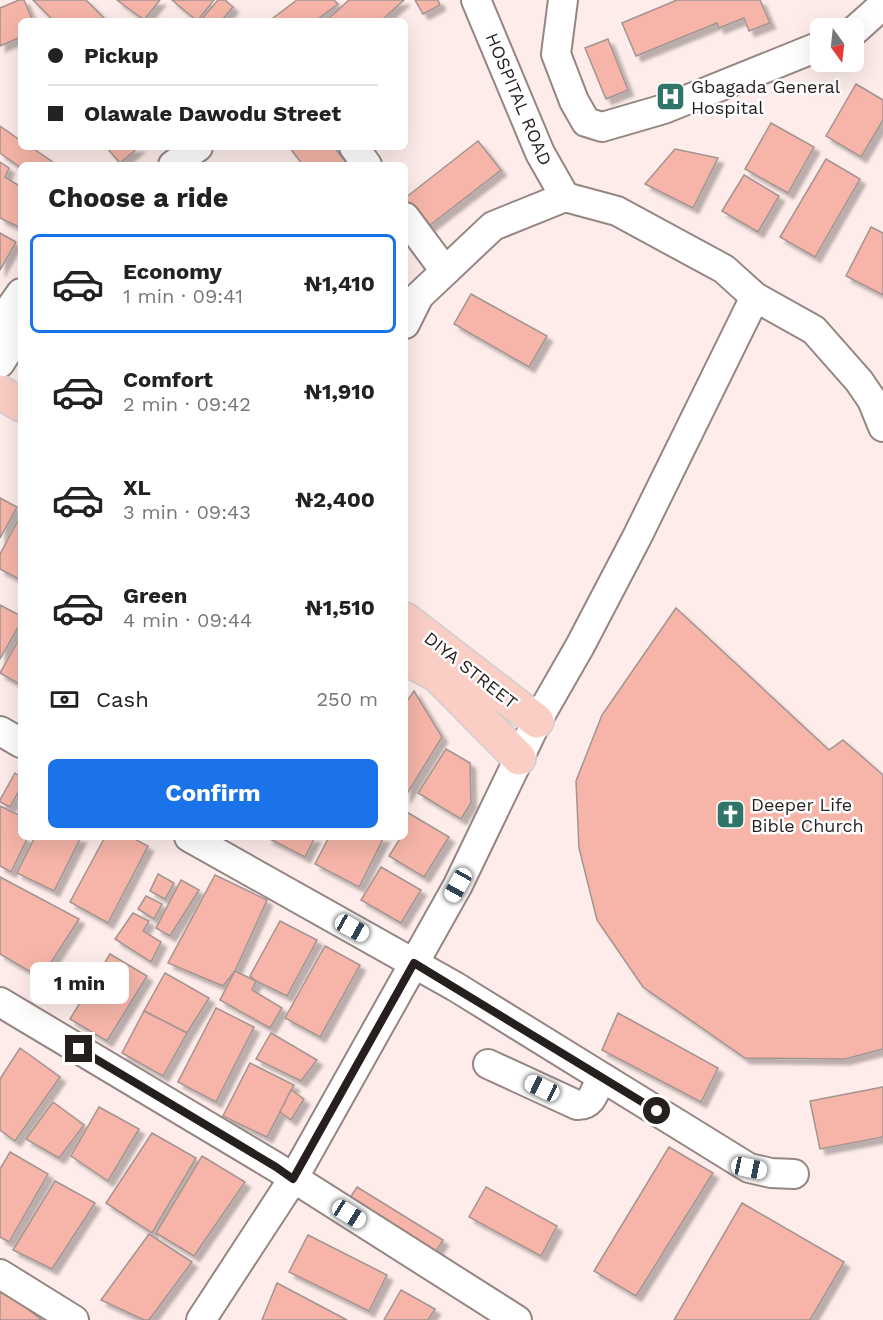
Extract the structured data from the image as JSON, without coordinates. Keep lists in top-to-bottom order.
{
  "streets": {
    "main road": ["DIYA STREET"],
    "street": ["HOSPITAL ROAD"]
  },
  "places": {
    "hospital": ["Gbagada General Hospital"],
    "church": ["Deeper Life Bible Church"]
  },
  "north": "bottom",
  "page": {
    "banner": ["Pickup", "Olawale Dawodu Street"],
    "heading": "Choose a ride",
    "list": [
      {
        "name": "Economy",
        "note": "1 min · 09:41",
        "value": "₦1,410"
      },
      {
        "name": "Comfort",
        "note": "2 min · 09:42",
        "value": "₦1,910"
      },
      {
        "name": "XL",
        "note": "3 min · 09:43",
        "value": "₦2,400"
      },
      {
        "name": "Green",
        "note": "4 min · 09:44",
        "value": "₦1,510"
      }
    ],
    "pay": ["Cash", "250 m"],
    "buttons": "Confirm",
    "bubble": "1 min"
  }
}
